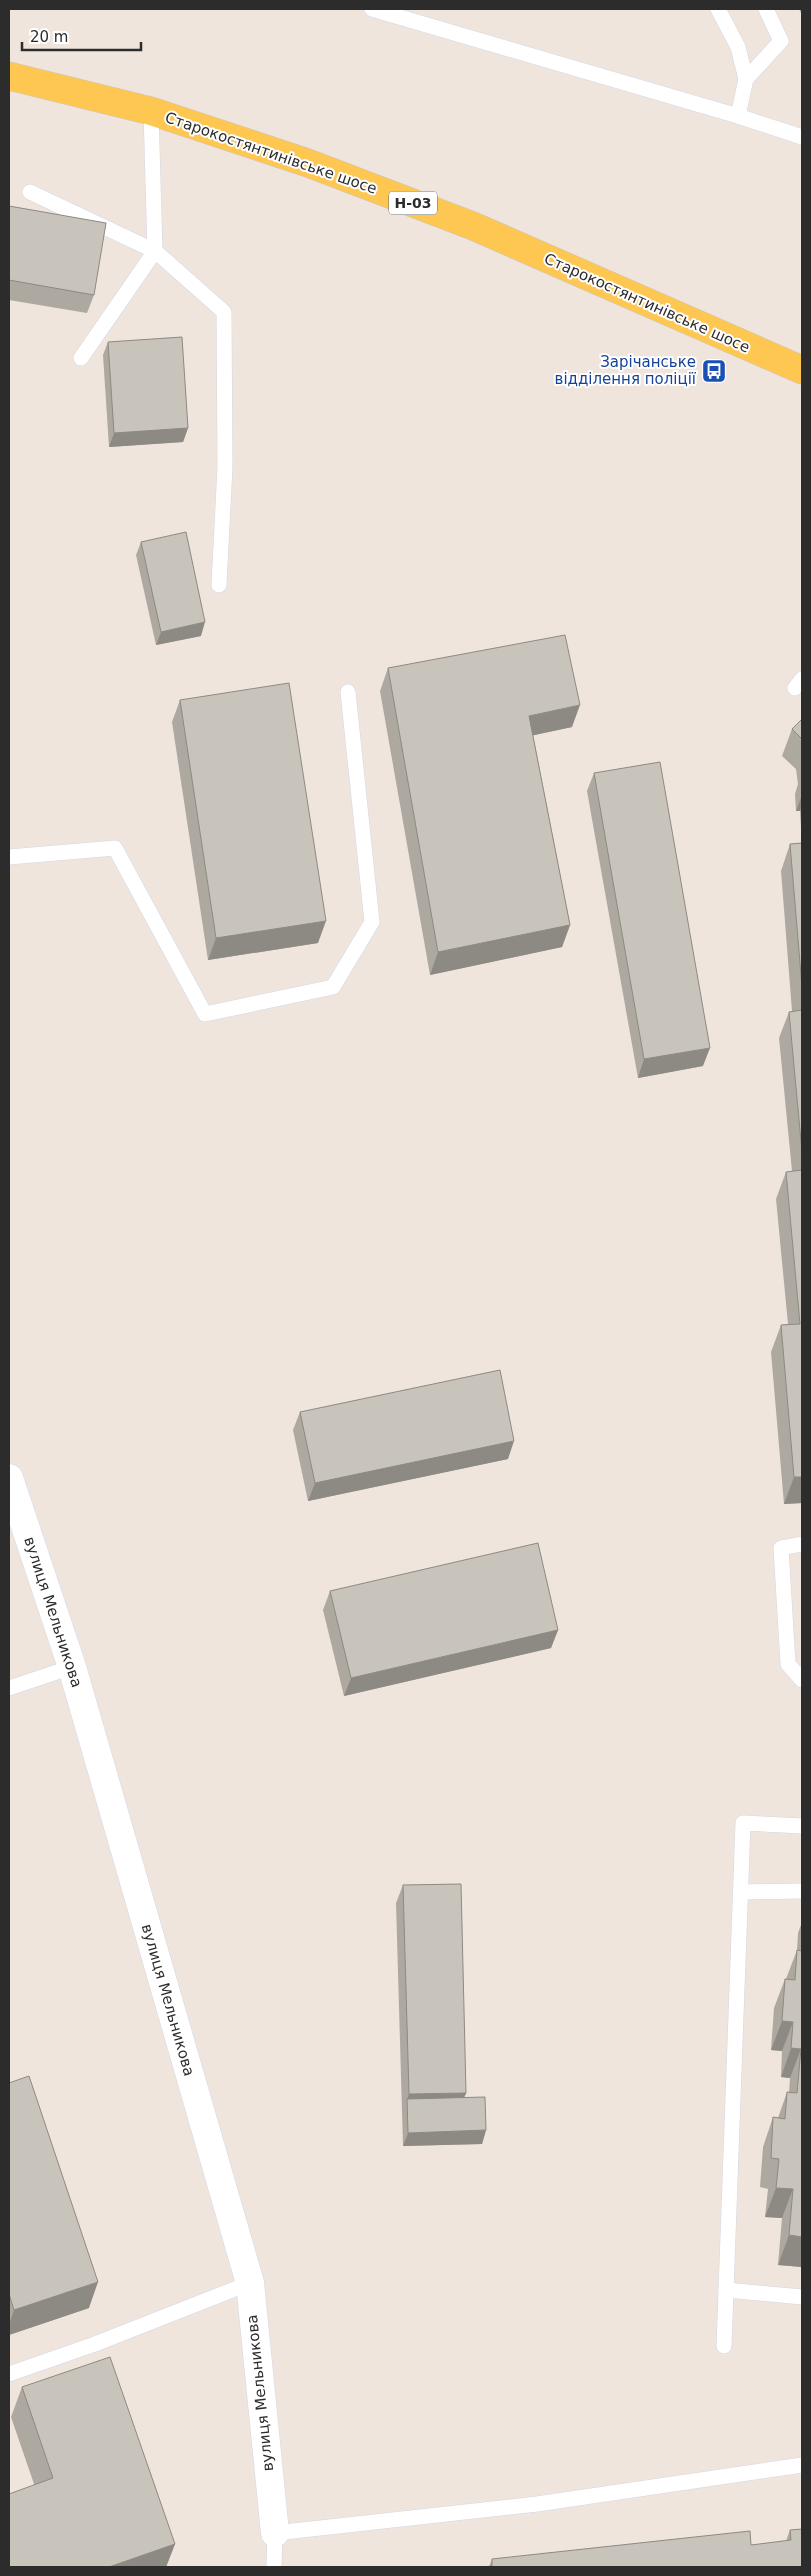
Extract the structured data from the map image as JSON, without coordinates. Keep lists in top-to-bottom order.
{
  "streets": {
    "main road": ["Старокостянтинівське шосе", "Н-03"],
    "street": ["вулиця Мельникова"]
  },
  "places": {
    "bus stop": ["Зарічанське відділення поліції"]
  },
  "scale_bar": "20 m"
}
